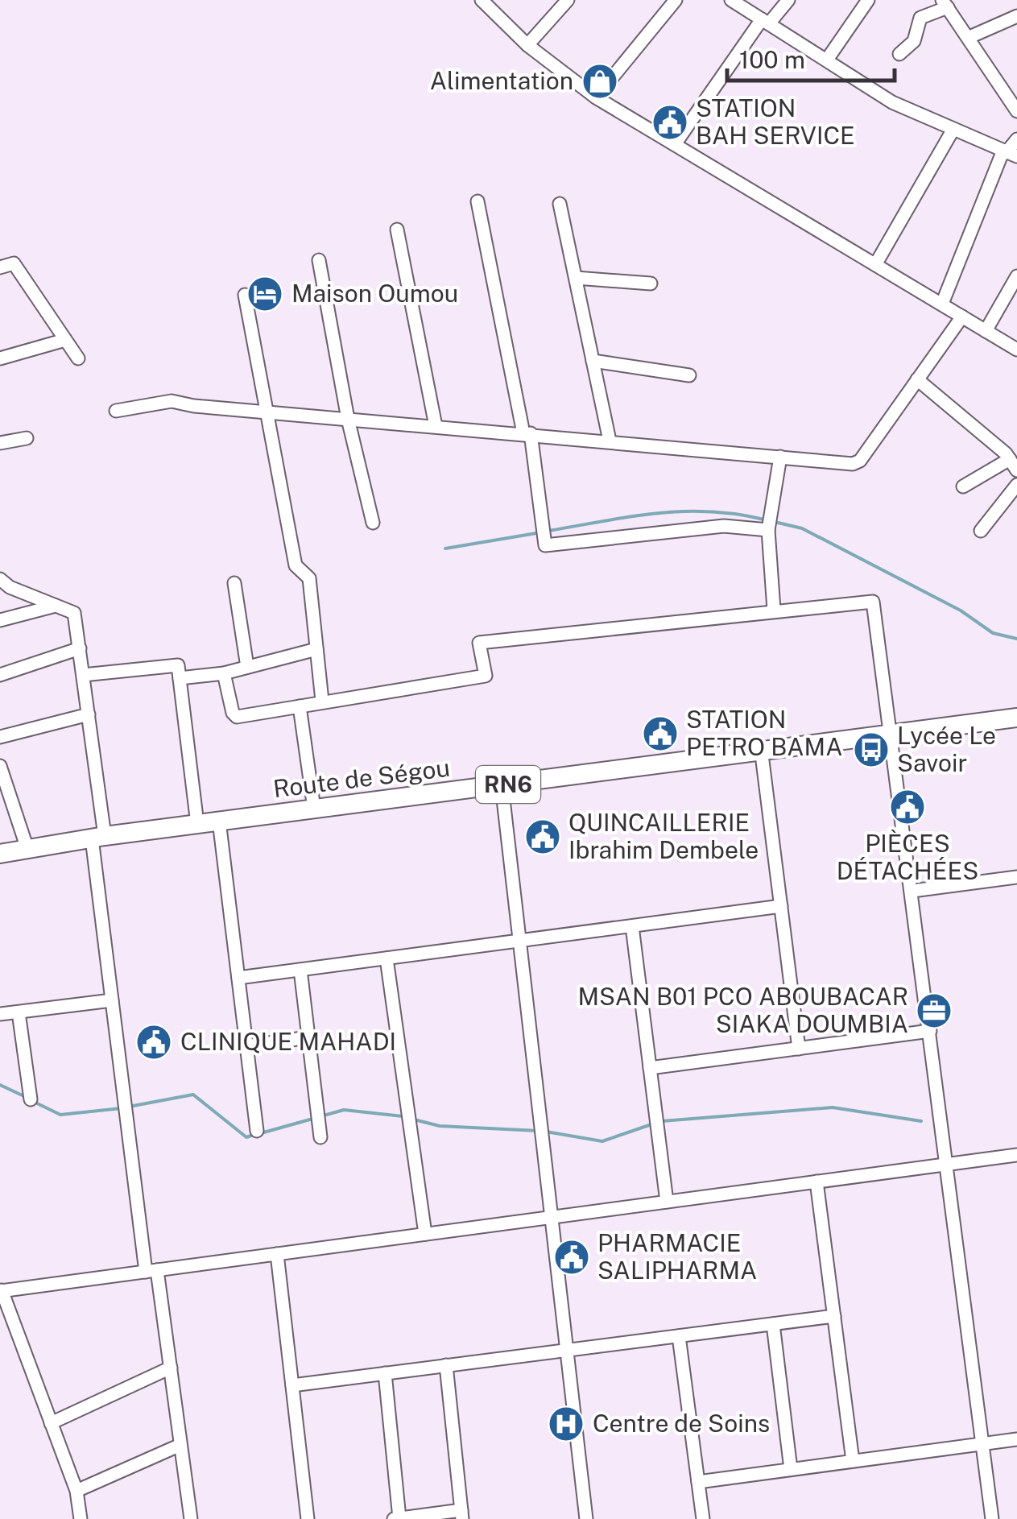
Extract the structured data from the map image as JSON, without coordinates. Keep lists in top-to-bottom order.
{
  "streets": {
    "highway": ["Route de Ségou", "RN6"]
  },
  "places": {
    "shop": ["Alimentation"],
    "public building": [
      "STATION BAH SERVICE",
      "STATION PETRO BAMA",
      "PIÈCES DÉTACHÉES",
      "QUINCAILLERIE Ibrahim Dembele",
      "CLINIQUE MAHADI",
      "PHARMACIE SALIPHARMA"
    ],
    "hotel": ["Maison Oumou"],
    "bus stop": ["Lycée Le Savoir"],
    "office": ["MSAN B01 PCO ABOUBACAR SIAKA DOUMBIA"],
    "hospital": ["Centre de Soins"]
  },
  "scale_bar": "100 m"
}
